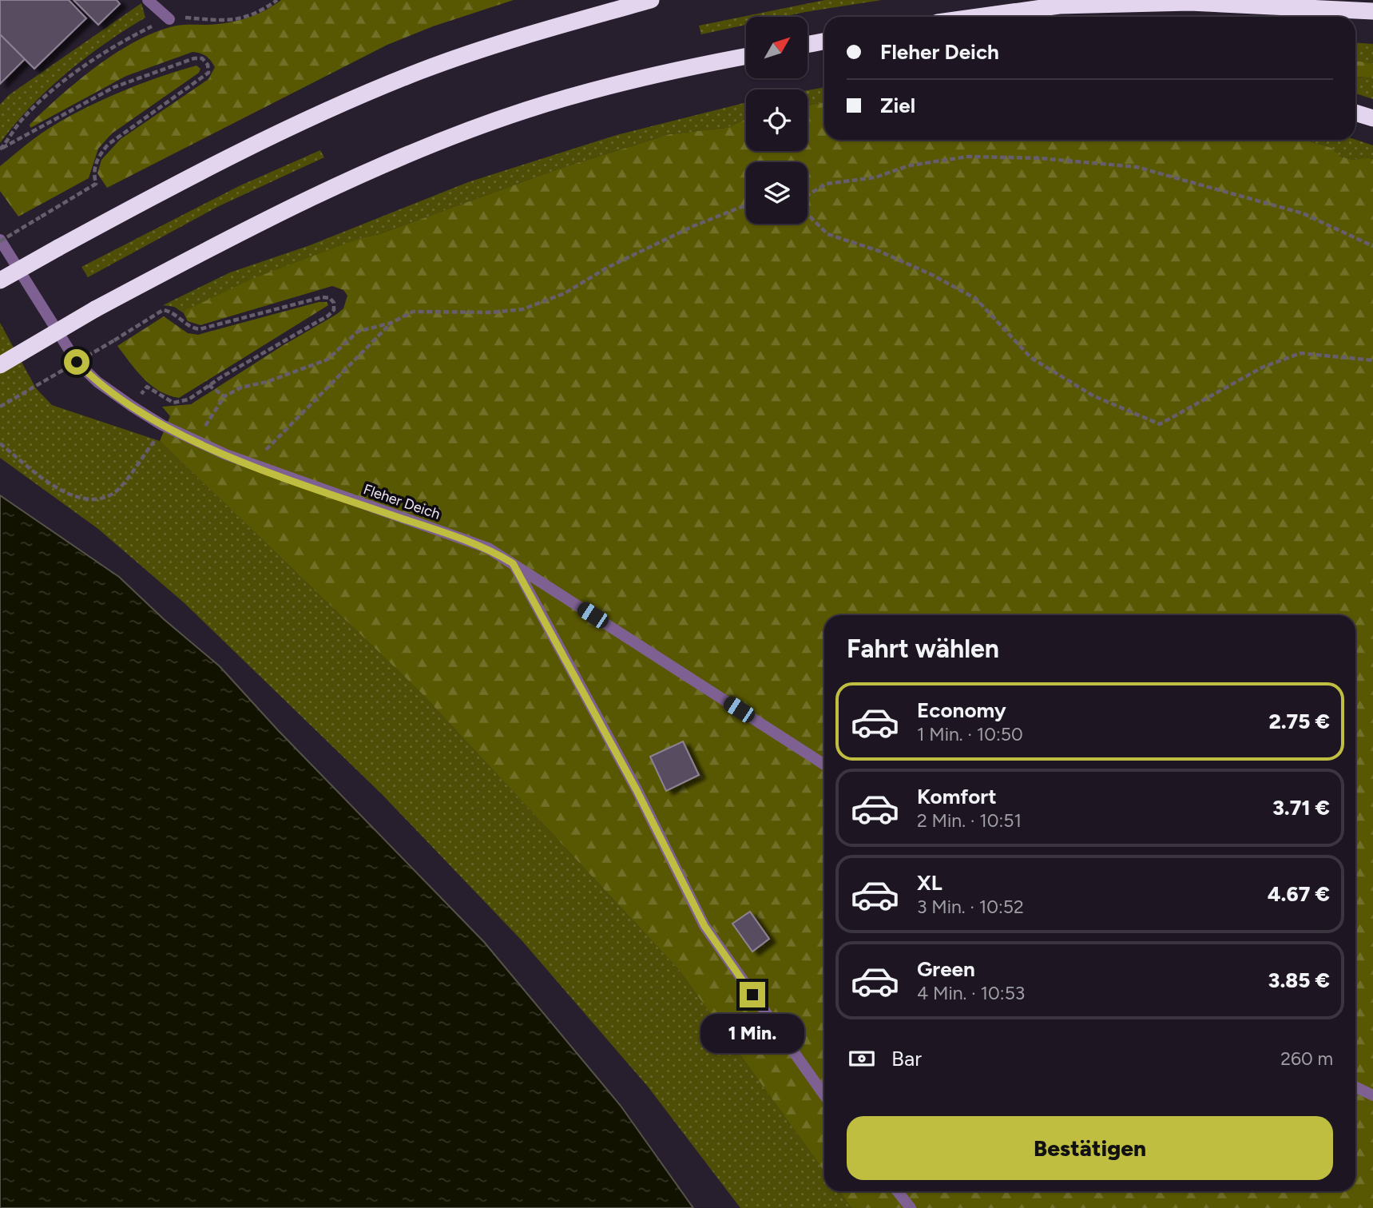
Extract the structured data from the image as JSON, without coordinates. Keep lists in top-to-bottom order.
{
  "streets": {
    "street": ["Fleher Deich"]
  },
  "north": "top right",
  "page": {
    "banner": ["Fleher Deich", "Ziel"],
    "heading": "Fahrt wählen",
    "list": [
      {
        "name": "Economy",
        "note": "1 Min. · 10:50",
        "value": "2.75 €"
      },
      {
        "name": "Komfort",
        "note": "2 Min. · 10:51",
        "value": "3.71 €"
      },
      {
        "name": "XL",
        "note": "3 Min. · 10:52",
        "value": "4.67 €"
      },
      {
        "name": "Green",
        "note": "4 Min. · 10:53",
        "value": "3.85 €"
      }
    ],
    "bubble": "1 Min.",
    "pay": ["Bar", "260 m"],
    "buttons": "Bestätigen"
  }
}
